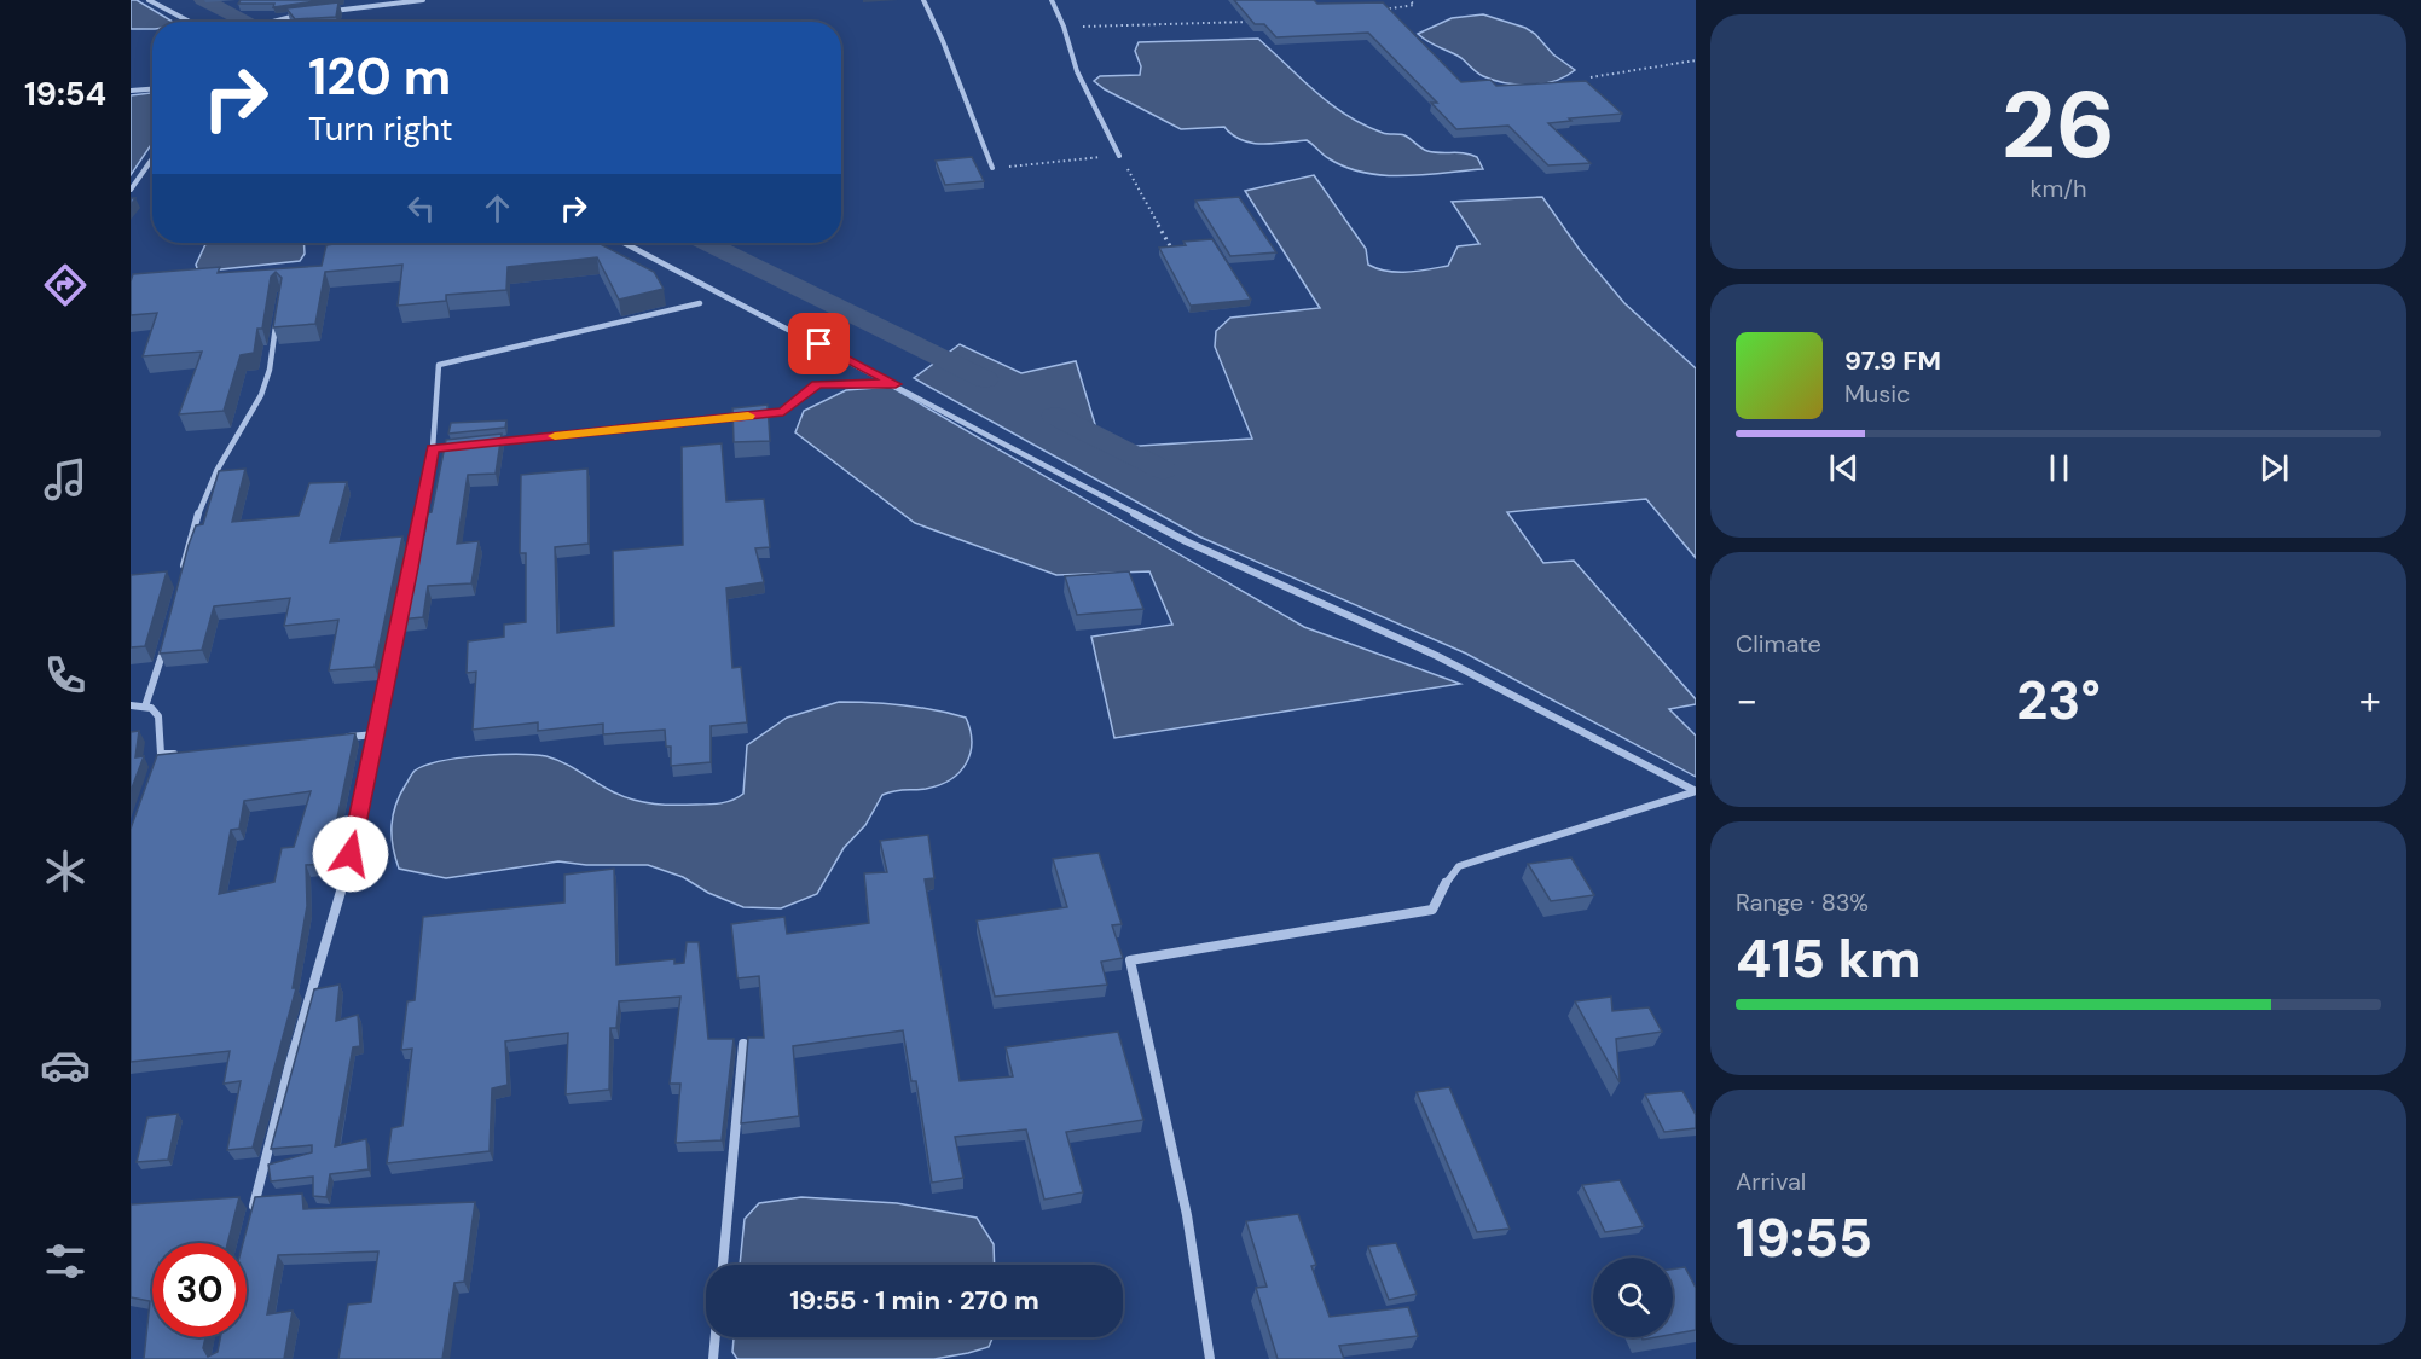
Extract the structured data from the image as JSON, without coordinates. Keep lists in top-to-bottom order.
{
  "page": {
    "tabs": "19:54",
    "tile": [
      ["26", "km/h"],
      "Climate",
      ["Range · 83%", "415 km"],
      ["Arrival", "19:55"]
    ],
    "turn": ["120 m", "Turn right"],
    "song": ["97.9 FM", "Music"],
    "heat": ["−", "23°", "+"],
    "limit": "30",
    "trip": "19:55 · 1 min · 270 m"
  }
}
